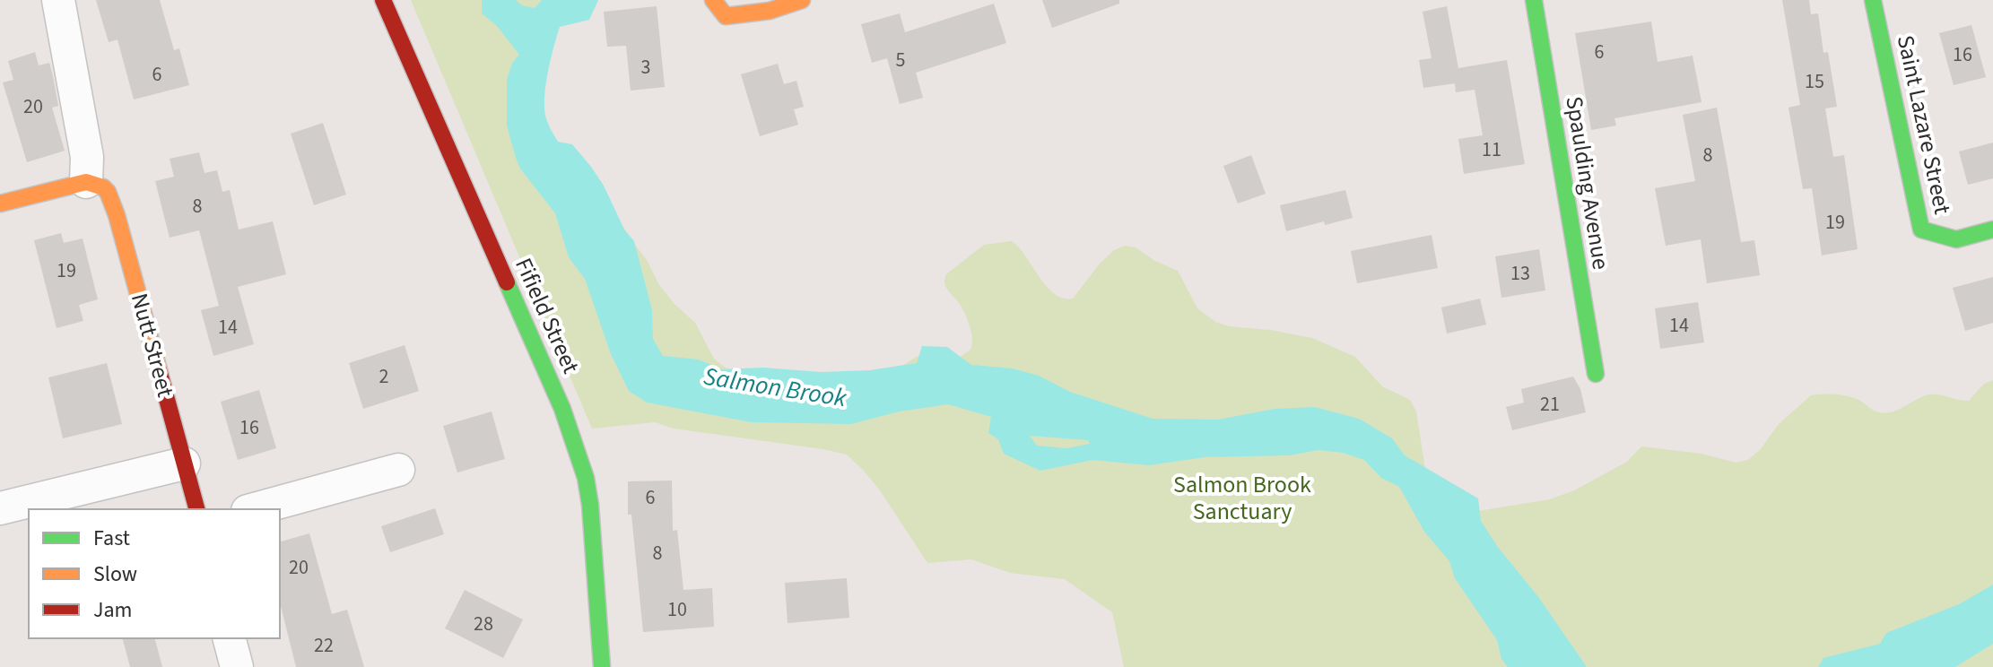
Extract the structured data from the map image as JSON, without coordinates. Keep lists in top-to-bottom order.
{
  "streets": {
    "street": [
      "Saint Lazare Street",
      "Spaulding Avenue",
      "Fifield Street",
      "Nutt Street"
    ]
  },
  "water": ["Salmon Brook"],
  "parks": ["Salmon Brook Sanctuary"],
  "house_numbers": [
    "6",
    "16",
    "5",
    "3",
    "6",
    "15",
    "20",
    "11",
    "8",
    "8",
    "19",
    "19",
    "13",
    "14",
    "14",
    "2",
    "21",
    "16",
    "6",
    "8",
    "20",
    "10",
    "28",
    "22"
  ],
  "legend": ["Fast", "Slow", "Jam"]
}
